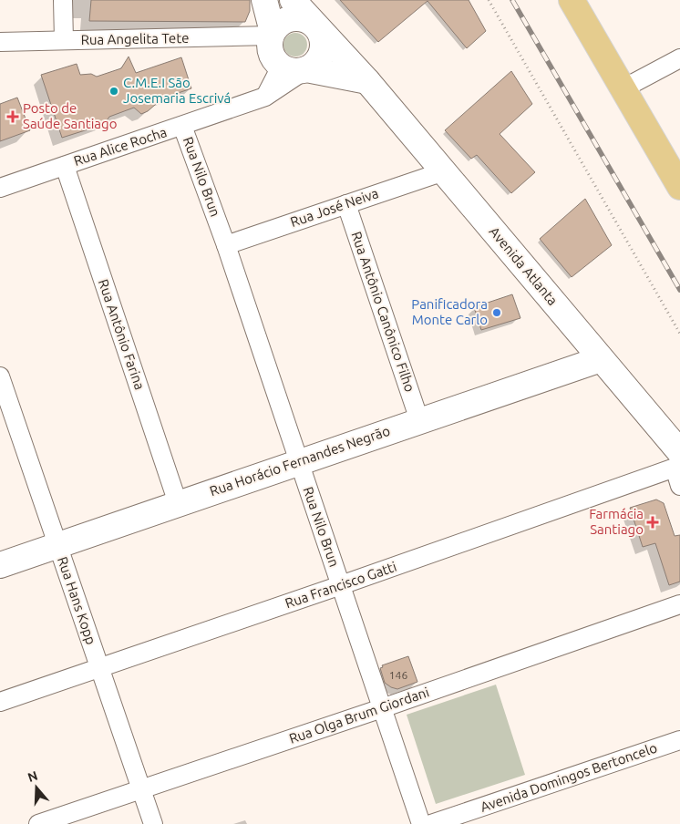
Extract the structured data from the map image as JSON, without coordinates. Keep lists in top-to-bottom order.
{
  "streets": {
    "street": [
      "Rua Angelita Tete",
      "Rua Alice Rocha",
      "Rua Nilo Brun",
      "Rua José Neiva",
      "Avenida Atlanta",
      "Rua Antônio Canônico Filho",
      "Rua Antônio Farina",
      "Rua Horácio Fernandes Negrão",
      "Rua Francisco Gatti",
      "Rua Hans Kopp",
      "Rua Olga Brum Giordani",
      "Avenida Domingos Bertoncelo"
    ]
  },
  "crossings": [
    ["Rua Angelita Tete", "Rua Alice Rocha"],
    ["Rua Angelita Tete", "Avenida Atlanta"],
    ["Rua Alice Rocha", "Rua Nilo Brun"],
    ["Rua Alice Rocha", "Avenida Atlanta"],
    ["Rua Alice Rocha", "Rua Antônio Farina"],
    ["Rua Nilo Brun", "Rua José Neiva"],
    ["Rua Nilo Brun", "Rua Horácio Fernandes Negrão"],
    ["Rua Nilo Brun", "Rua Francisco Gatti"],
    ["Rua Nilo Brun", "Rua Olga Brum Giordani"],
    ["Rua José Neiva", "Avenida Atlanta"],
    ["Rua José Neiva", "Rua Antônio Canônico Filho"],
    ["Avenida Atlanta", "Rua Horácio Fernandes Negrão"],
    ["Avenida Atlanta", "Rua Francisco Gatti"],
    ["Rua Antônio Canônico Filho", "Rua Horácio Fernandes Negrão"],
    ["Rua Antônio Farina", "Rua Horácio Fernandes Negrão"],
    ["Rua Horácio Fernandes Negrão", "Rua Hans Kopp"],
    ["Rua Francisco Gatti", "Rua Hans Kopp"],
    ["Rua Hans Kopp", "Rua Olga Brum Giordani"]
  ],
  "places": {
    "other": ["C.M.E.I São Josemaria Escrivá", "Panificadora Monte Carlo"],
    "health": ["Posto de Saúde Santiago", "Farmácia Santiago"]
  },
  "house_numbers": ["146"],
  "north": "top"
}
